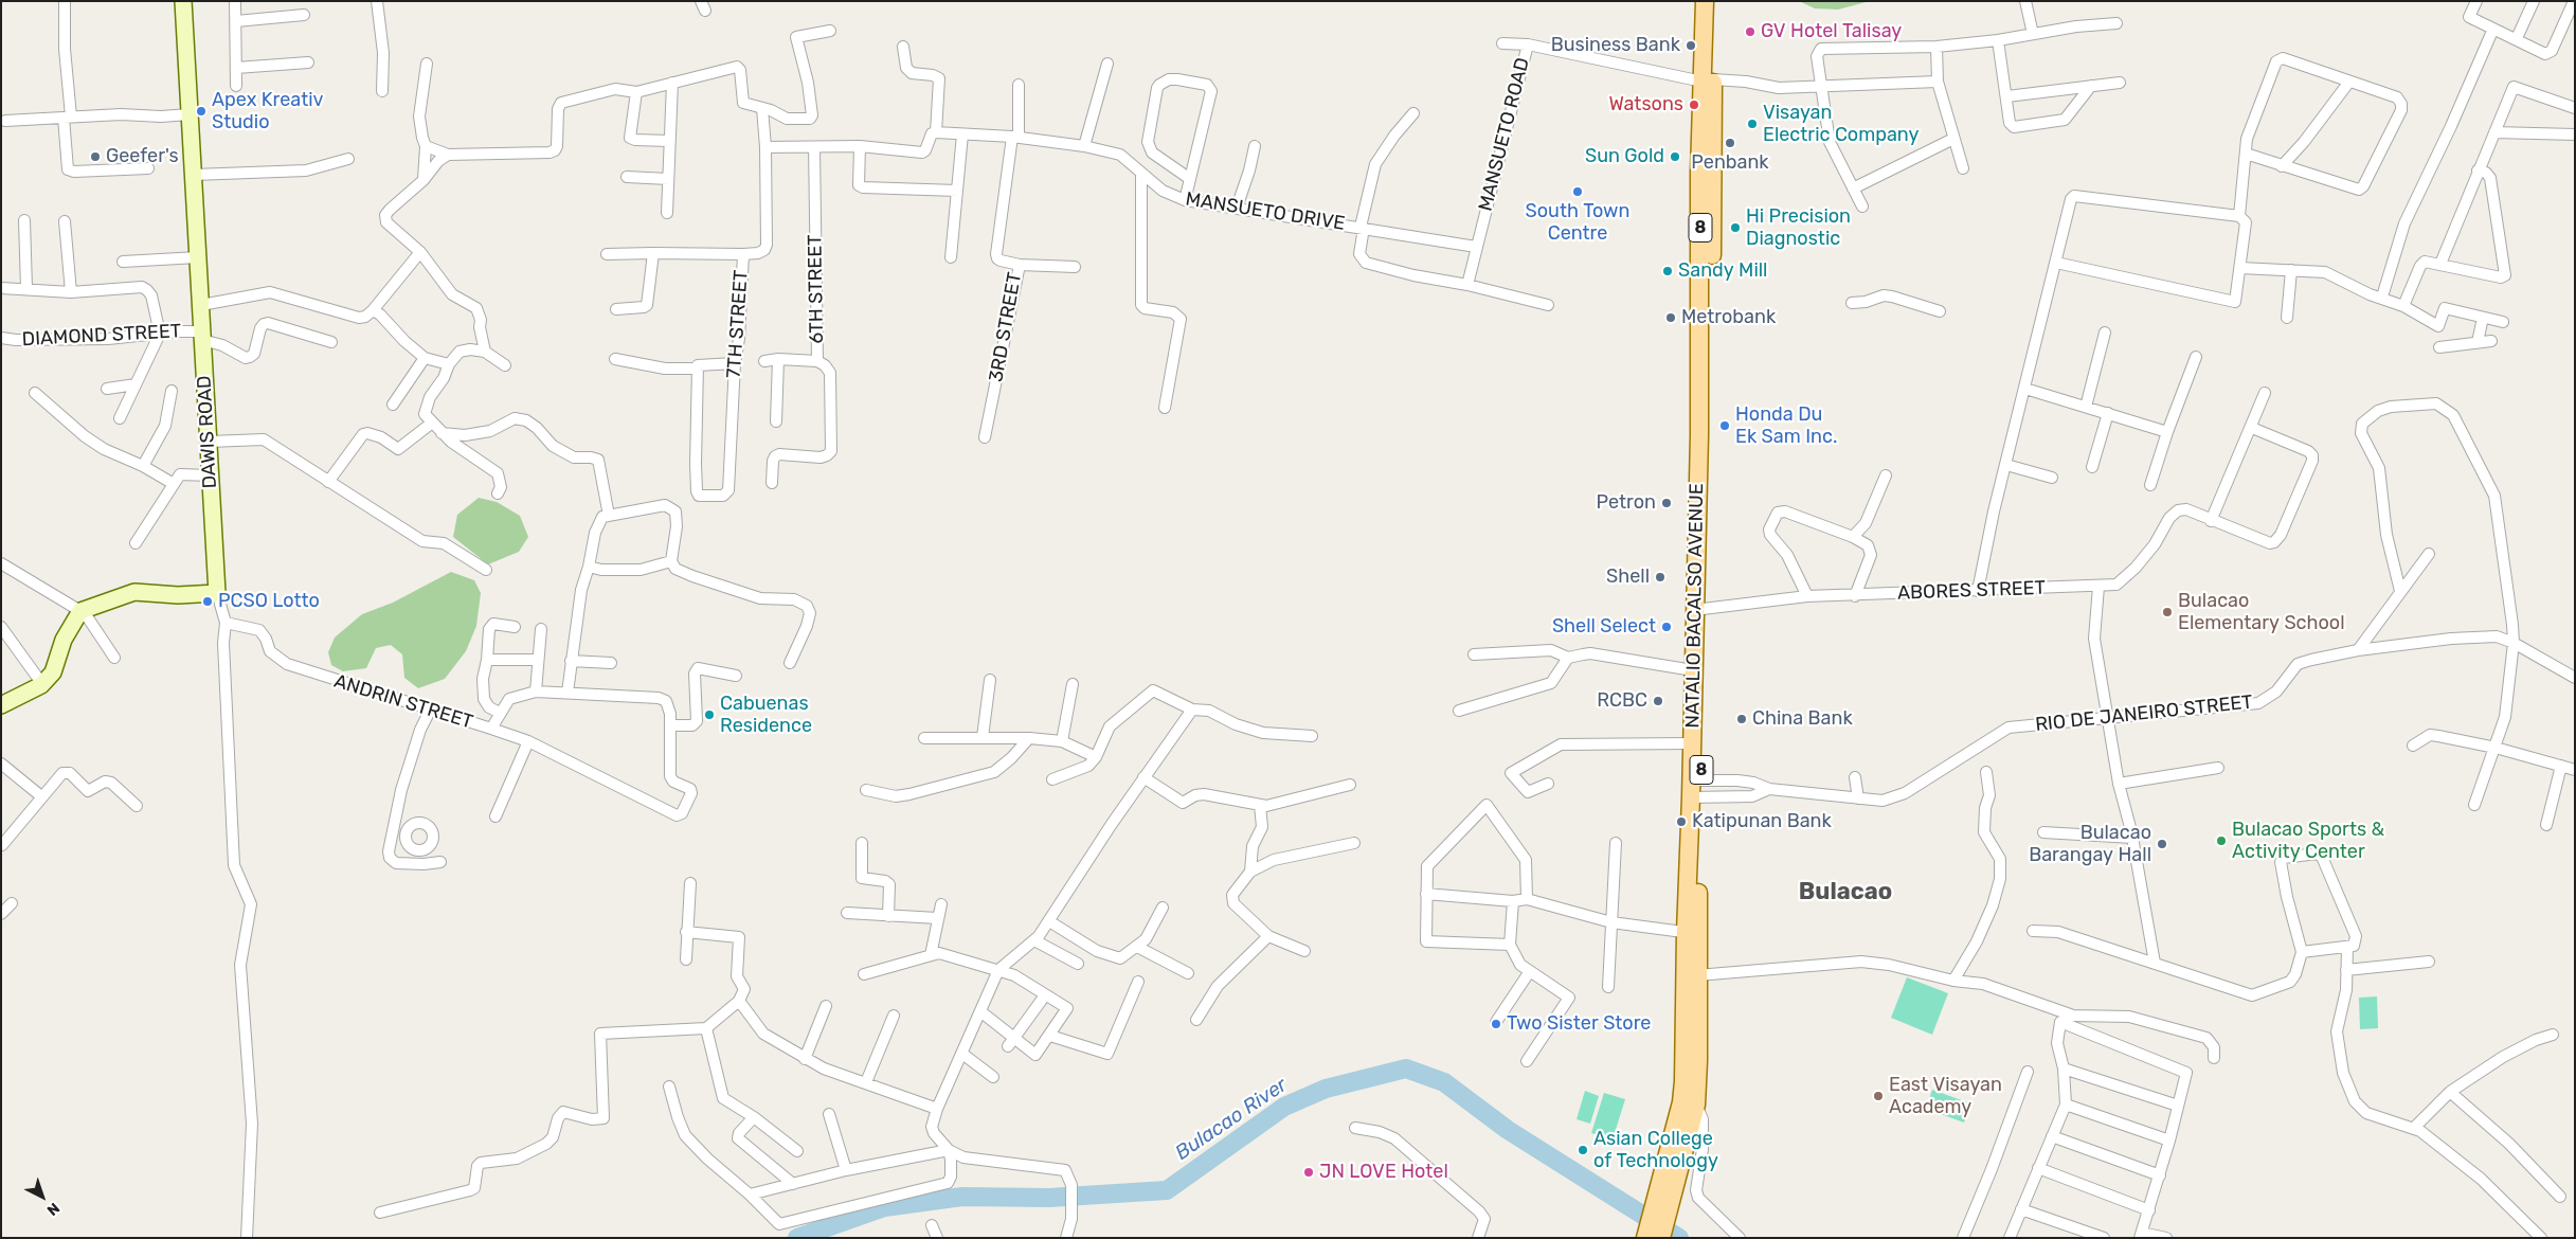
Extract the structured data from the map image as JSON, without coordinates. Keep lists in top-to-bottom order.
{
  "streets": {
    "main road": ["8", "NATALIO BACALSO AVENUE"],
    "street": [
      "MANSUETO ROAD",
      "MANSUETO DRIVE",
      "6TH STREET",
      "7TH STREET",
      "3RD STREET",
      "DIAMOND STREET",
      "DAWIS ROAD",
      "ABORES STREET",
      "ANDRIN STREET",
      "RIO DE JANEIRO STREET"
    ]
  },
  "crossings": [
    ["MANSUETO ROAD", "MANSUETO DRIVE"],
    ["MANSUETO ROAD", "NATALIO BACALSO AVENUE"],
    ["MANSUETO DRIVE", "3RD STREET"],
    ["DIAMOND STREET", "DAWIS ROAD"],
    ["ABORES STREET", "NATALIO BACALSO AVENUE"],
    ["NATALIO BACALSO AVENUE", "RIO DE JANEIRO STREET"]
  ],
  "districts": ["Bulacao"],
  "water": ["Bulacao River"],
  "places": [
    "GV Hotel Talisay",
    "Business Bank",
    "Watsons",
    "Apex Kreativ Studio",
    "Visayan Electric Company",
    "Penbank",
    "Geefer's",
    "Sun Gold",
    "South Town Centre",
    "Hi Precision Diagnostic",
    "Sandy Mill",
    "Metrobank",
    "Honda Du Ek Sam Inc.",
    "Petron",
    "Shell",
    "PCSO Lotto",
    "Bulacao Elementary School",
    "Shell Select",
    "RCBC",
    "Cabuenas Residence",
    "China Bank",
    "Katipunan Bank",
    "Bulacao Sports & Activity Center",
    "Bulacao Barangay Hall",
    "Two Sister Store",
    "East Visayan Academy",
    "Asian College of Technology",
    "JN LOVE Hotel"
  ],
  "north": "bottom right"
}
